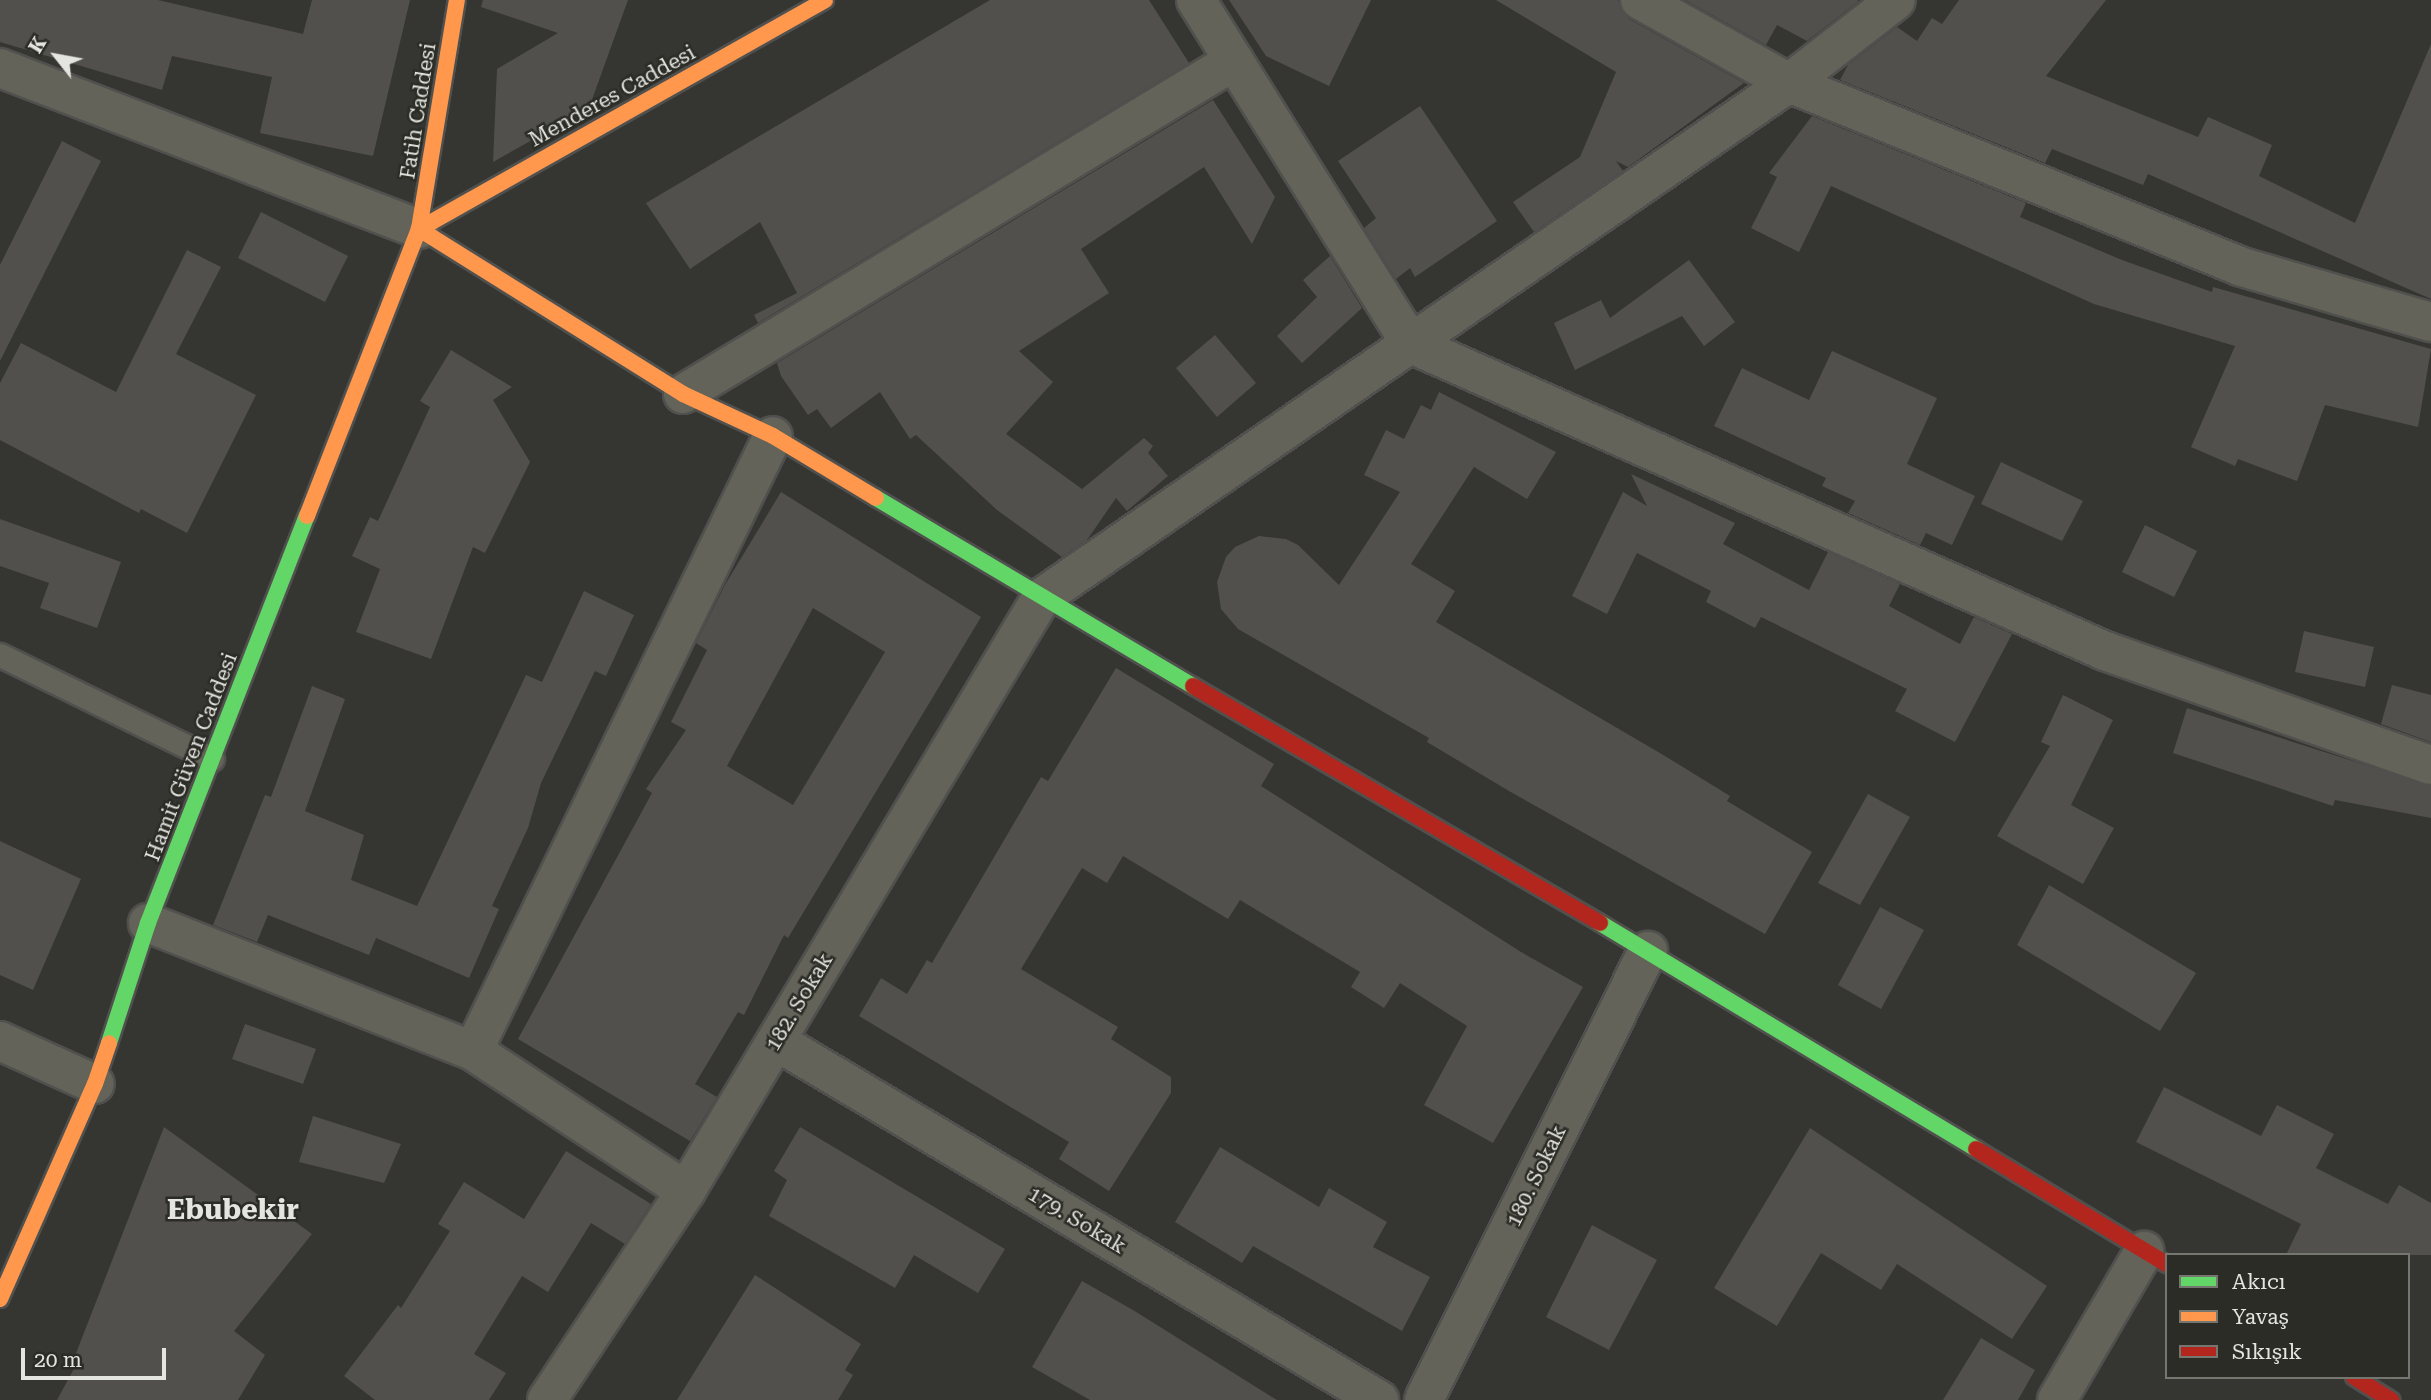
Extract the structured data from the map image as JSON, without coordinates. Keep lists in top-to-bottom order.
{
  "streets": {
    "street": [
      "Menderes Caddesi",
      "Fatih Caddesi",
      "Hamit Güven Caddesi",
      "182. Sokak",
      "180. Sokak",
      "179. Sokak"
    ]
  },
  "crossings": [
    ["Menderes Caddesi", "Fatih Caddesi"],
    ["Menderes Caddesi", "Hamit Güven Caddesi"],
    ["Fatih Caddesi", "Hamit Güven Caddesi"],
    ["182. Sokak", "179. Sokak"]
  ],
  "districts": ["Ebubekir"],
  "legend": ["Akıcı", "Yavaş", "Sıkışık"],
  "scale_bar": "20 m",
  "north": "top left"
}
